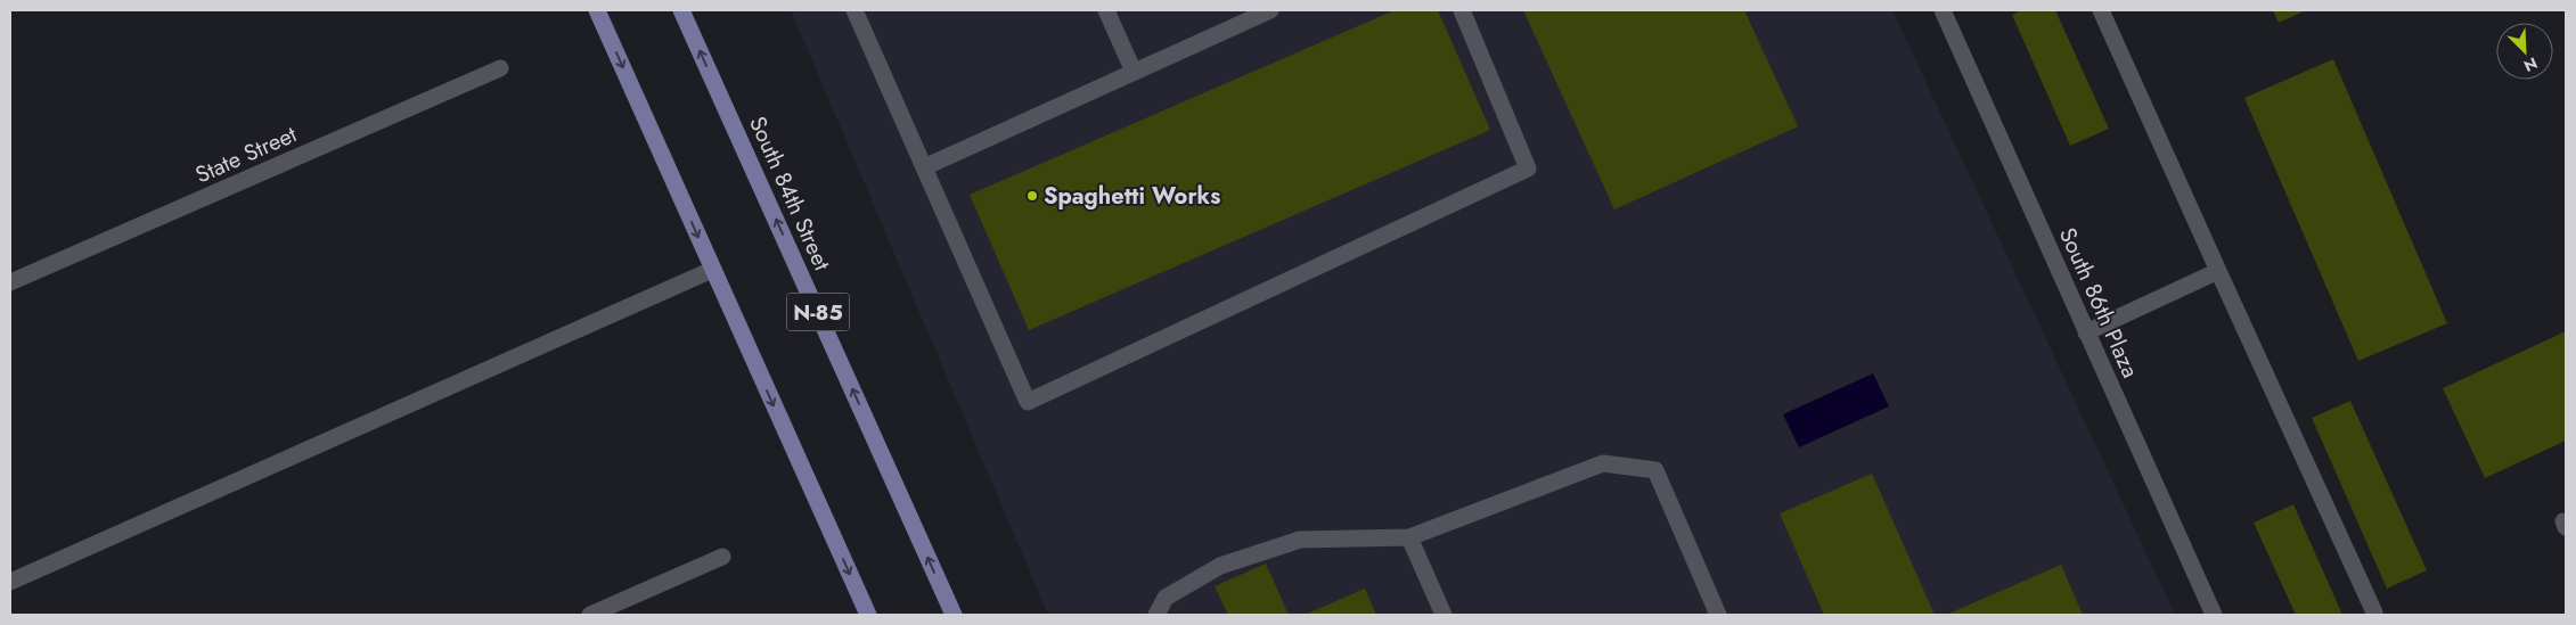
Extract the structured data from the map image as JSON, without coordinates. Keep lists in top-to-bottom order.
{
  "streets": {
    "main road": ["South 84th Street", "N-85"],
    "street": ["State Street", "South 86th Plaza"]
  },
  "places": ["Spaghetti Works"],
  "north": "bottom right"
}
